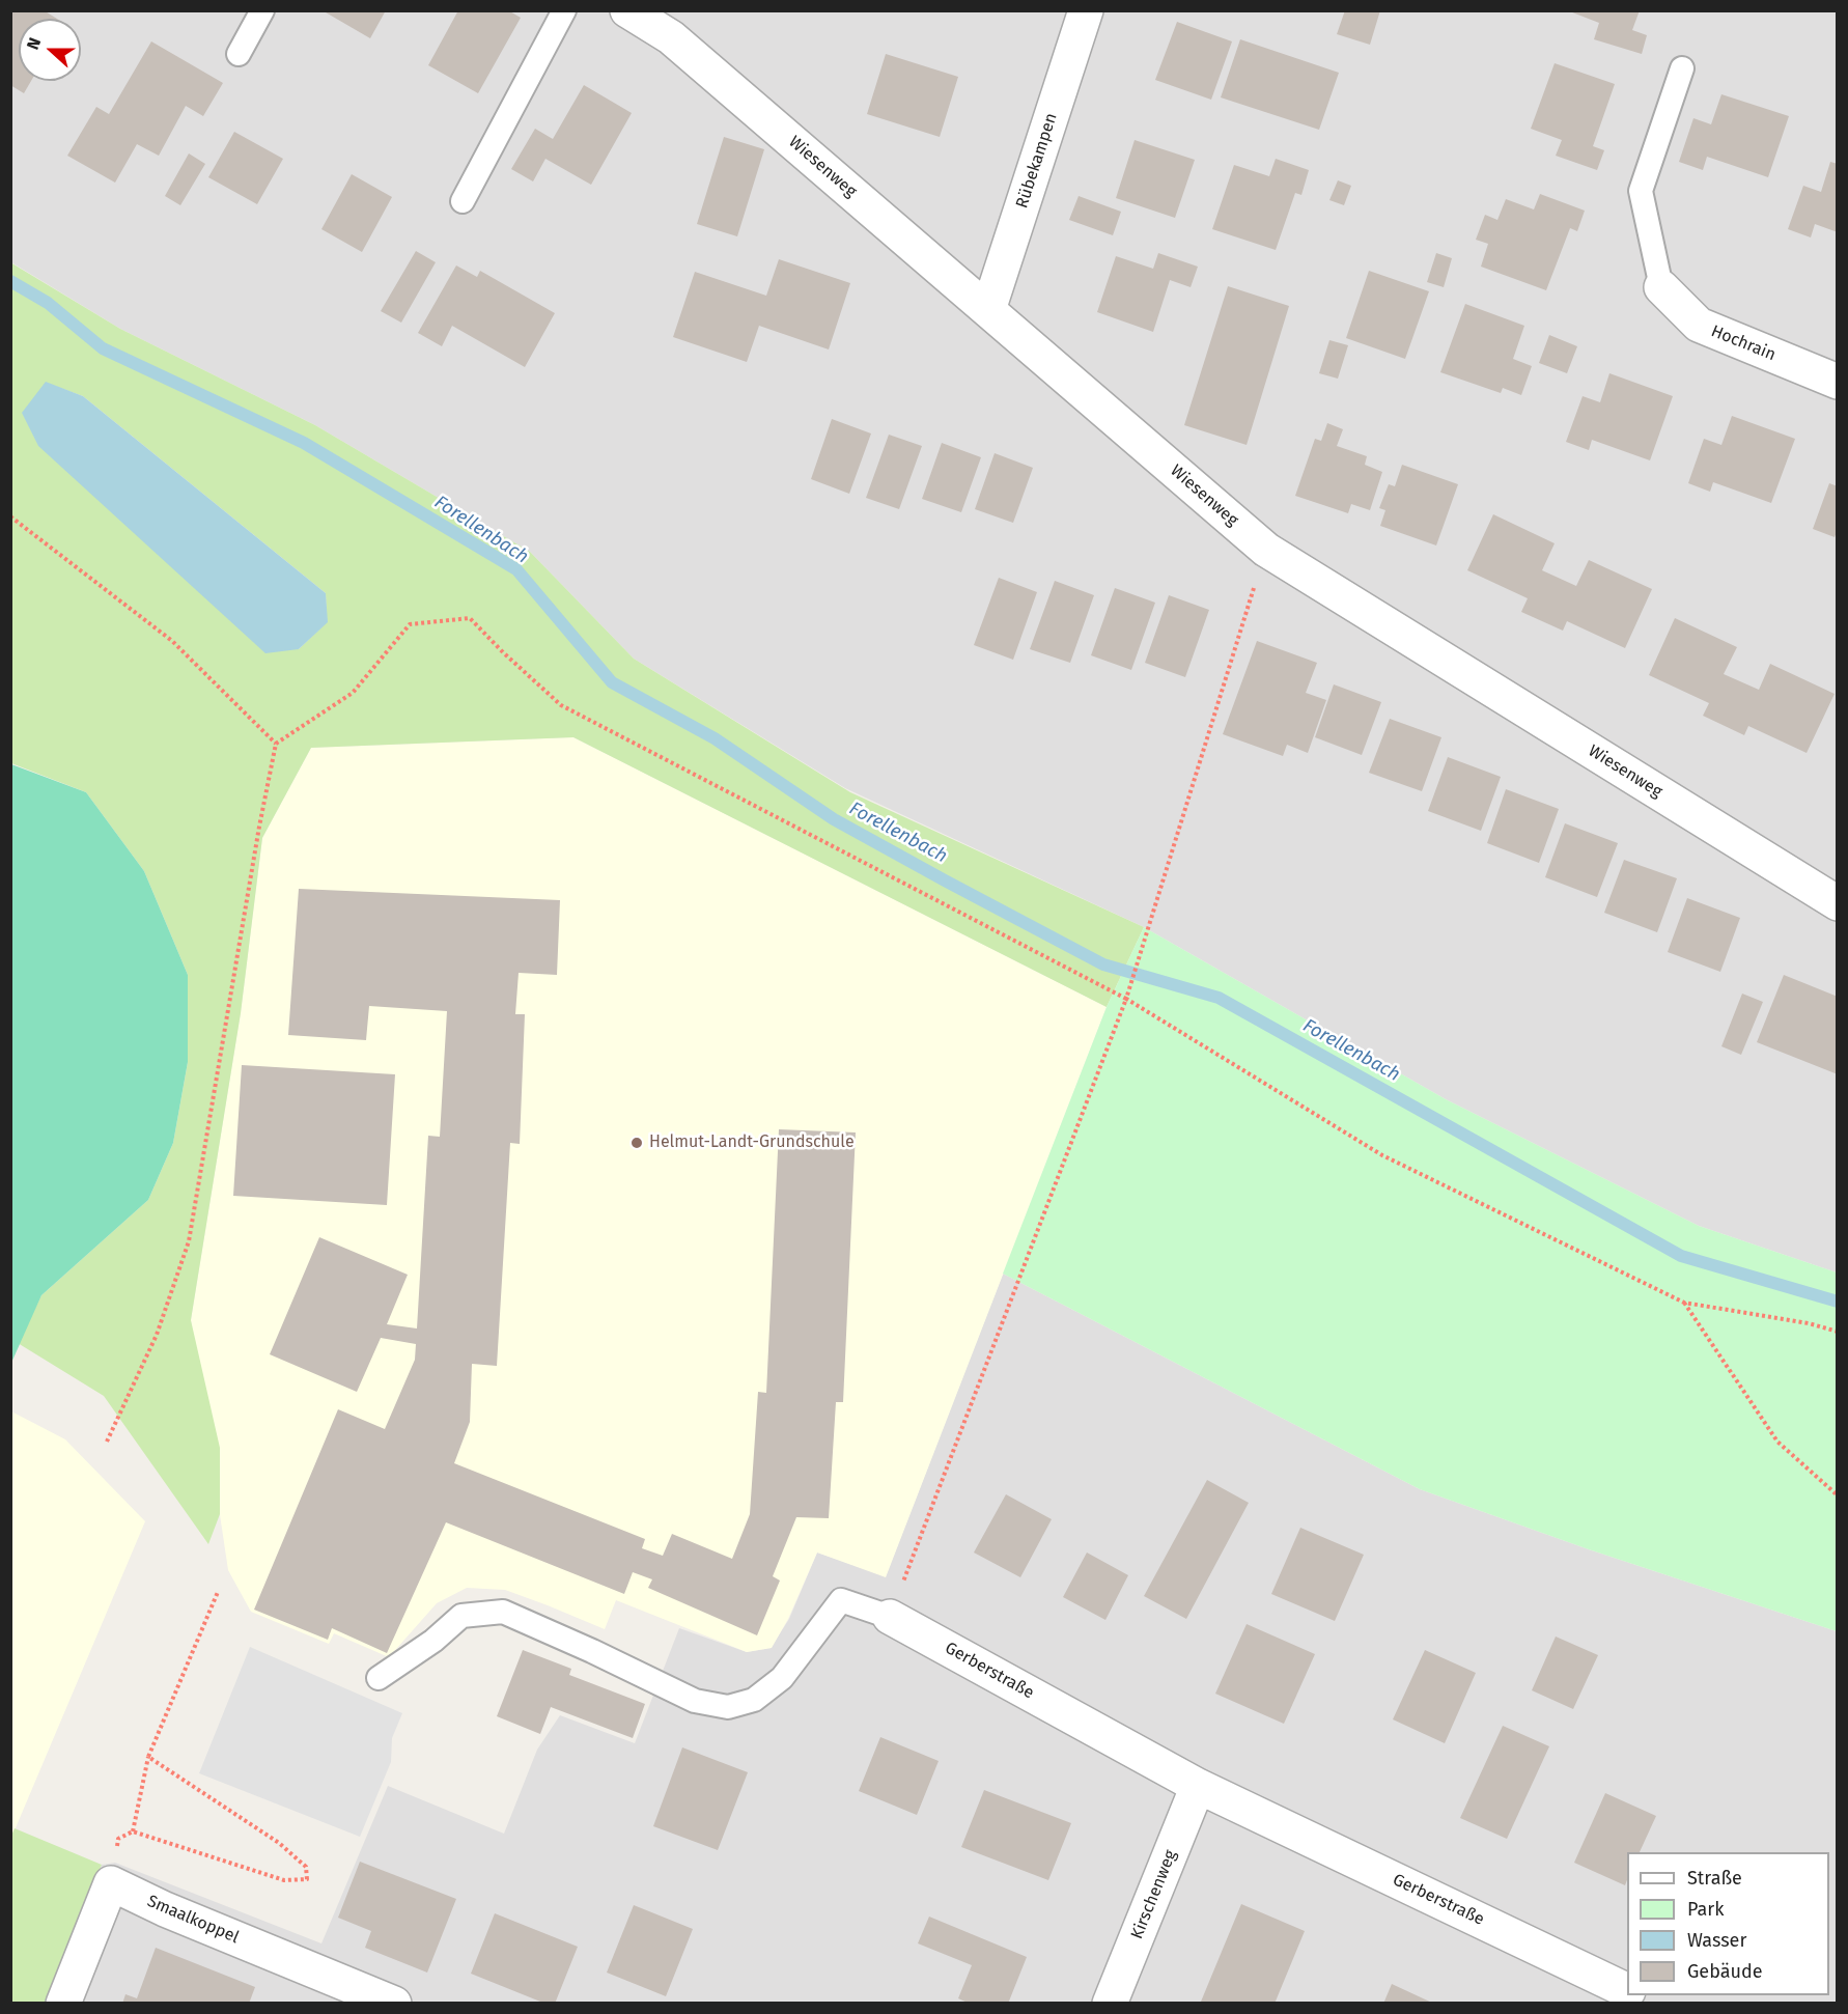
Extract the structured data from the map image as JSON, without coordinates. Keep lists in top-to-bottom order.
{
  "streets": {
    "street": [
      "Rübekampen",
      "Wiesenweg",
      "Hochrain",
      "Gerberstraße",
      "Kirschenweg",
      "Smaalkoppel"
    ]
  },
  "crossings": [
    ["Rübekampen", "Wiesenweg"],
    ["Gerberstraße", "Kirschenweg"]
  ],
  "water": ["Forellenbach"],
  "places": ["Helmut-Landt-Grundschule"],
  "legend": [
    "Straße",
    "Park",
    "Wasser",
    "Gebäude"
  ],
  "north": "left"
}
